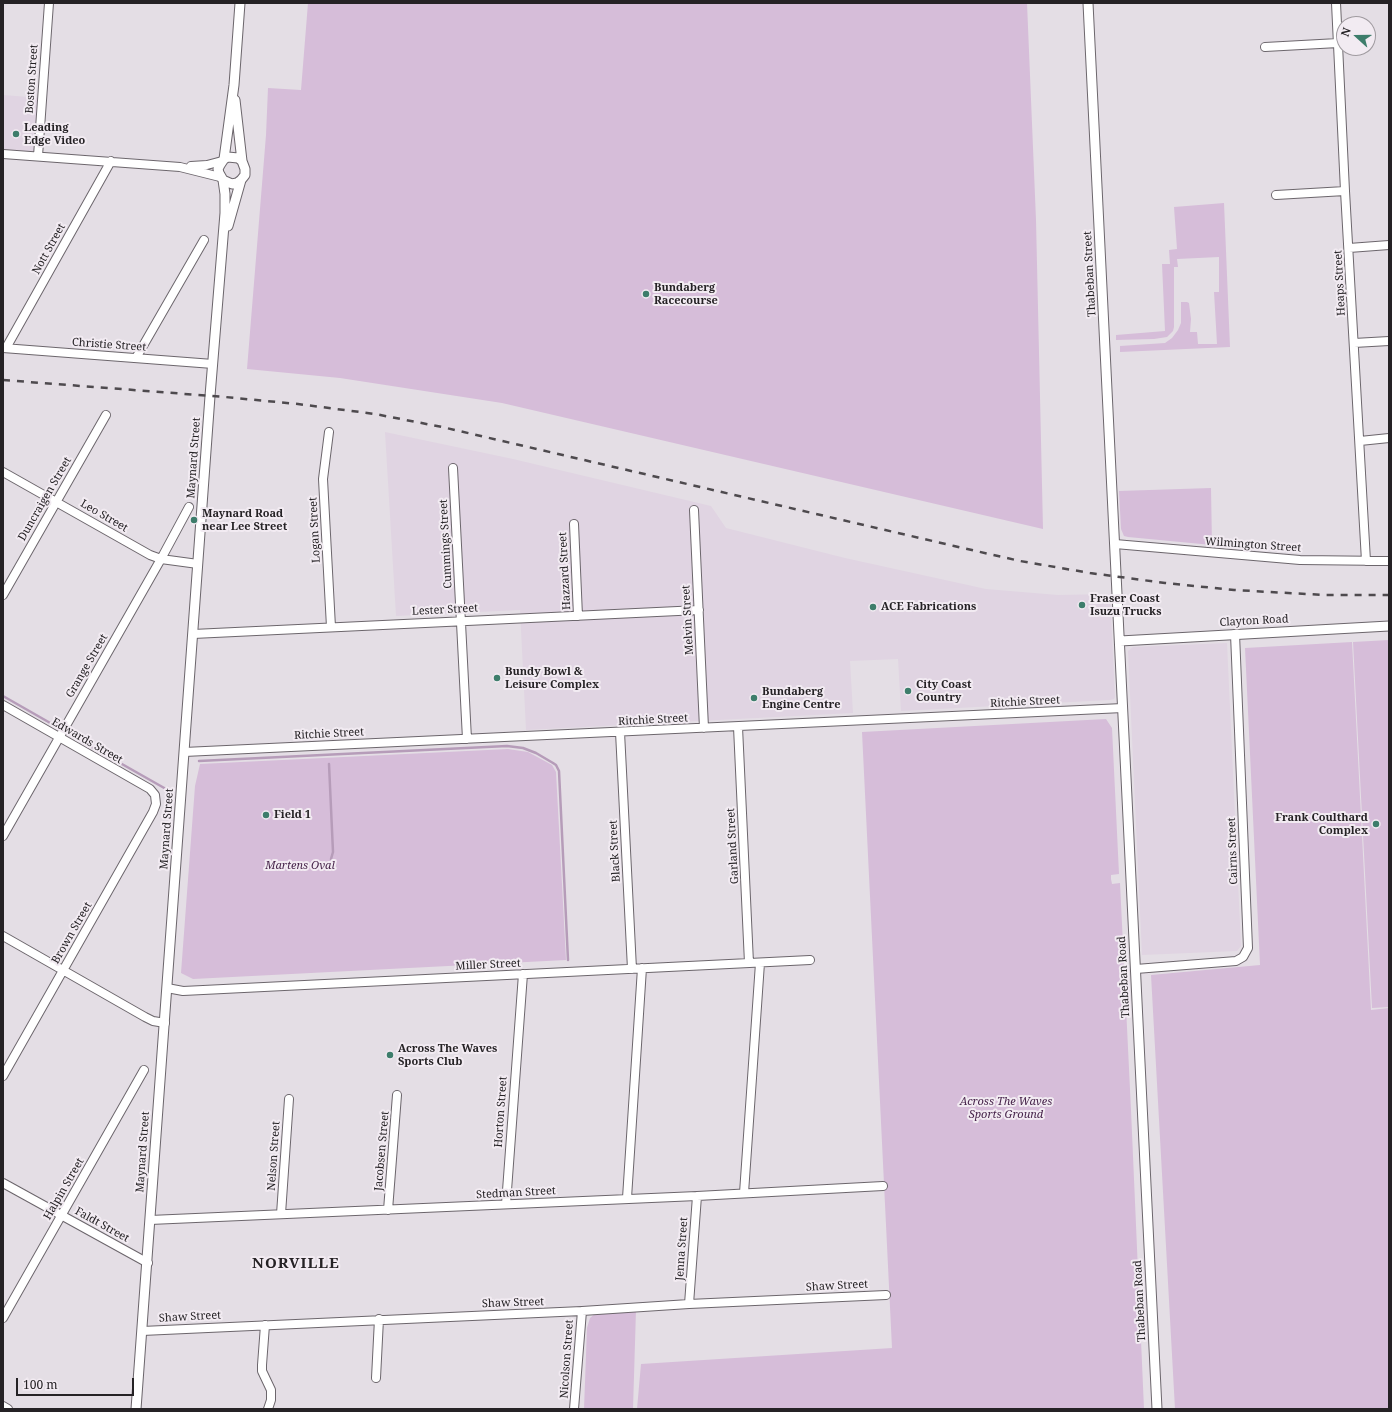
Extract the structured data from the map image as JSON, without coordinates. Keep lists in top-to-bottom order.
{
  "streets": {
    "street": [
      "Boston Street",
      "Nott Street",
      "Thabeban Street",
      "Heaps Street",
      "Christie Street",
      "Maynard Street",
      "Duncraigen Street",
      "Leo Street",
      "Logan Street",
      "Cummings Street",
      "Wilmington Street",
      "Hazzard Street",
      "Lester Street",
      "Melvin Street",
      "Clayton Road",
      "Grange Street",
      "Ritchie Street",
      "Edwards Street",
      "Garland Street",
      "Black Street",
      "Cairns Street",
      "Brown Street",
      "Miller Street",
      "Thabeban Road",
      "Horton Street",
      "Jacobsen Street",
      "Nelson Street",
      "Halpin Street",
      "Stedman Street",
      "Faldt Street",
      "Jenna Street",
      "Shaw Street",
      "Nicolson Street"
    ]
  },
  "crossings": [
    ["Nott Street", "Christie Street"],
    ["Thabeban Street", "Wilmington Street"],
    ["Thabeban Street", "Thabeban Road"],
    ["Heaps Street", "Wilmington Street"],
    ["Christie Street", "Maynard Street"],
    ["Maynard Street", "Leo Street"],
    ["Maynard Street", "Lester Street"],
    ["Maynard Street", "Ritchie Street"],
    ["Maynard Street", "Miller Street"],
    ["Maynard Street", "Stedman Street"],
    ["Maynard Street", "Faldt Street"],
    ["Maynard Street", "Shaw Street"],
    ["Duncraigen Street", "Leo Street"],
    ["Leo Street", "Grange Street"],
    ["Logan Street", "Lester Street"],
    ["Cummings Street", "Lester Street"],
    ["Cummings Street", "Ritchie Street"],
    ["Wilmington Street", "Thabeban Road"],
    ["Hazzard Street", "Lester Street"],
    ["Lester Street", "Melvin Street"],
    ["Melvin Street", "Ritchie Street"],
    ["Clayton Road", "Cairns Street"],
    ["Clayton Road", "Thabeban Road"],
    ["Grange Street", "Edwards Street"],
    ["Ritchie Street", "Garland Street"],
    ["Ritchie Street", "Black Street"],
    ["Ritchie Street", "Thabeban Road"],
    ["Edwards Street", "Brown Street"],
    ["Garland Street", "Miller Street"],
    ["Black Street", "Miller Street"],
    ["Cairns Street", "Thabeban Road"],
    ["Miller Street", "Horton Street"],
    ["Horton Street", "Stedman Street"],
    ["Jacobsen Street", "Stedman Street"],
    ["Nelson Street", "Stedman Street"],
    ["Halpin Street", "Faldt Street"],
    ["Stedman Street", "Jenna Street"],
    ["Jenna Street", "Shaw Street"],
    ["Shaw Street", "Nicolson Street"]
  ],
  "districts": ["NORVILLE"],
  "parks": ["Martens Oval", "Across The Waves Sports Ground"],
  "places": [
    "Leading Edge Video",
    "Bundaberg Racecourse",
    "Maynard Road near Lee Street",
    "Fraser Coast Isuzu Trucks",
    "ACE Fabrications",
    "Bundy Bowl & Leisure Complex",
    "City Coast Country",
    "Bundaberg Engine Centre",
    "Field 1",
    "Frank Coulthard Complex",
    "Across The Waves Sports Club"
  ],
  "scale_bar": "100 m",
  "north": "left"
}
